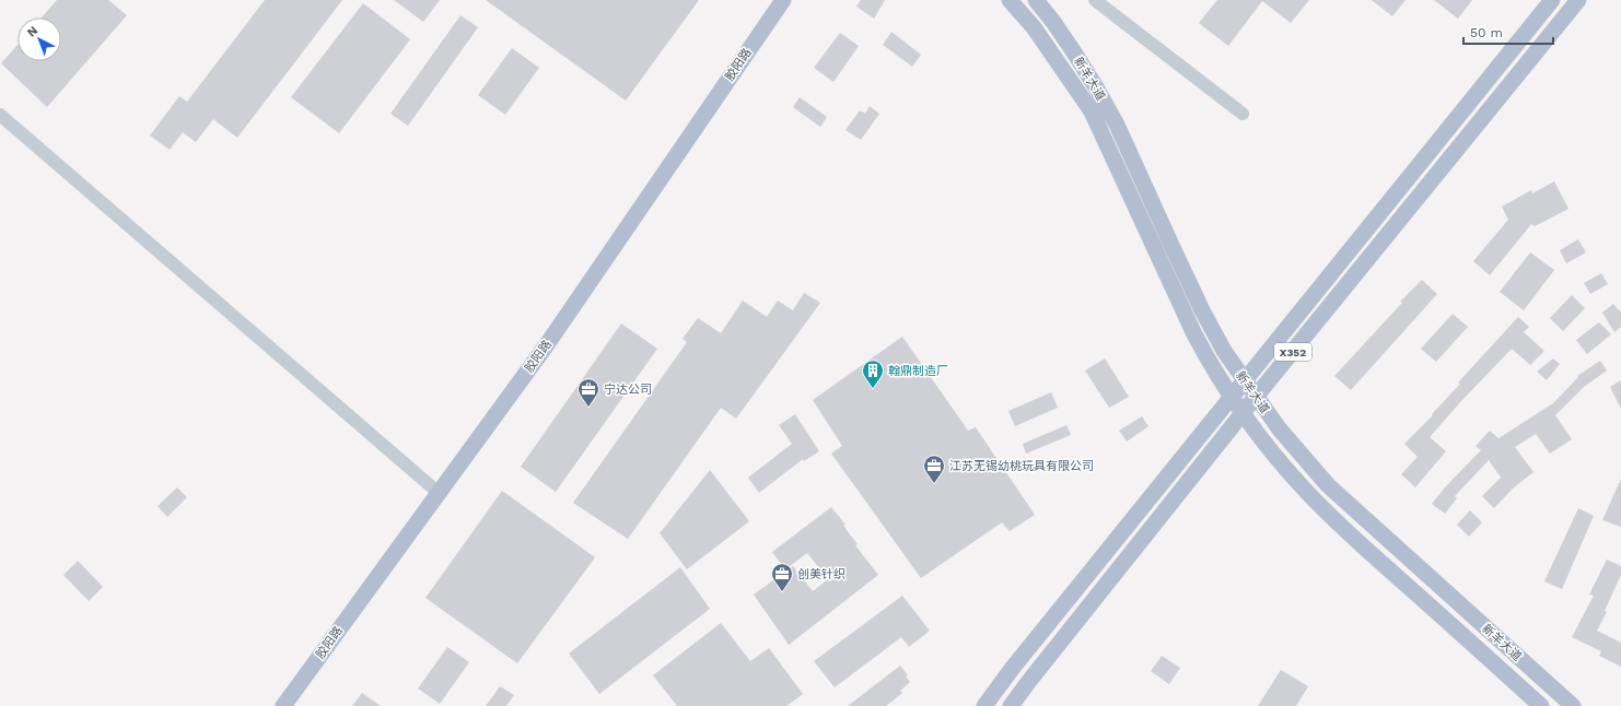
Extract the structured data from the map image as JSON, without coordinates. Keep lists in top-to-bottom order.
{
  "streets": {
    "main road": ["胶阳路", "新羊大道", "X352"]
  },
  "crossings": [
    ["新羊大道", "X352"]
  ],
  "places": {
    "building": ["翰鼎制造厂"],
    "office": ["宁达公司", "江苏无锡幼桃玩具有限公司", "创美针织"]
  },
  "scale_bar": "50 m",
  "north": "top left"
}
